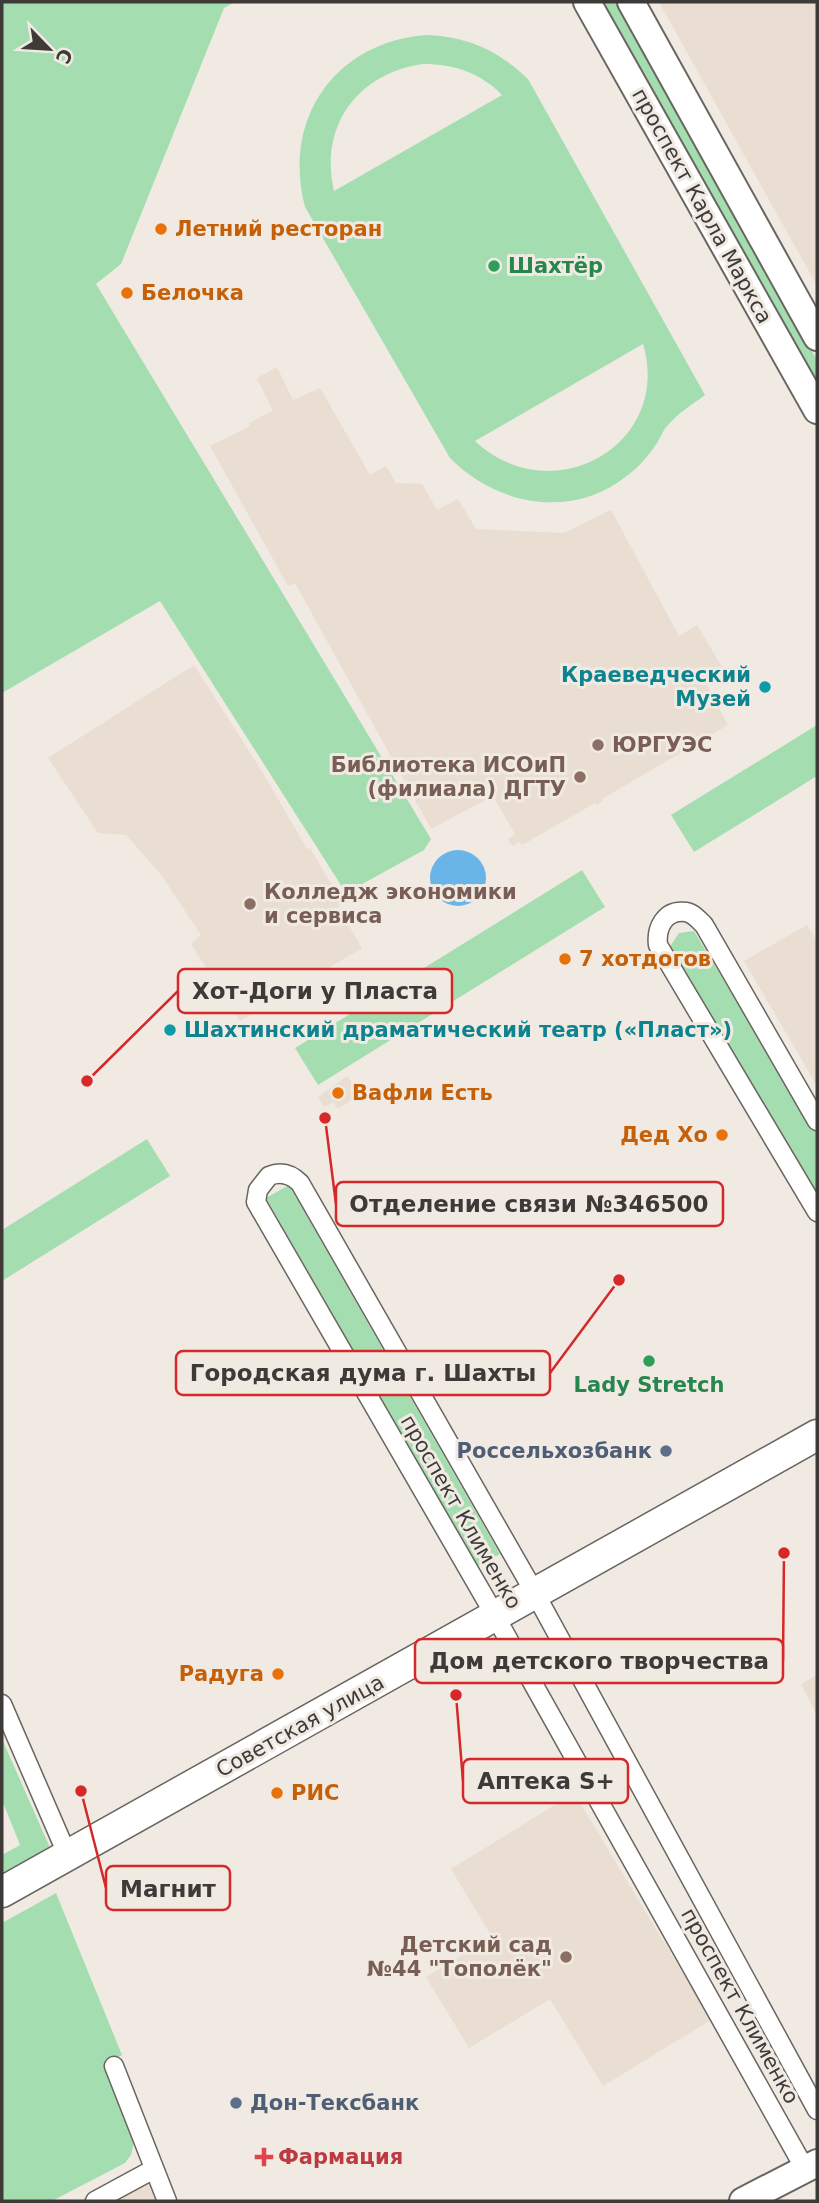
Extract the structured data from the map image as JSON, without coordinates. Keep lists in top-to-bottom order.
{
  "streets": {
    "main road": ["проспект Карла Маркса", "Советская улица"],
    "street": ["проспект Клименко"]
  },
  "crossings": [
    ["проспект Клименко", "Советская улица"]
  ],
  "places": {
    "other": [
      "Летний ресторан",
      "Шахтёр",
      "Белочка",
      "Краеведческий Музей",
      "ЮРГУЭС",
      "Библиотека ИСОиП (филиала) ДГТУ",
      "Колледж экономики и сервиса",
      "7 хотдогов",
      "Шахтинский драматический театр («Пласт»)",
      "Хот-Доги у Пласта",
      "Вафли Есть",
      "Отделение связи №346500",
      "Дед Хо",
      "Городская дума г. Шахты",
      "Lady Stretch",
      "Россельхозбанк",
      "Дом детского творчества",
      "Радуга",
      "Аптека S+",
      "Магнит",
      "РИС",
      "Детский сад №44 \"Тополёк\"",
      "Дон-Тексбанк"
    ],
    "health": ["Фармация"]
  },
  "north": "bottom right"
}
